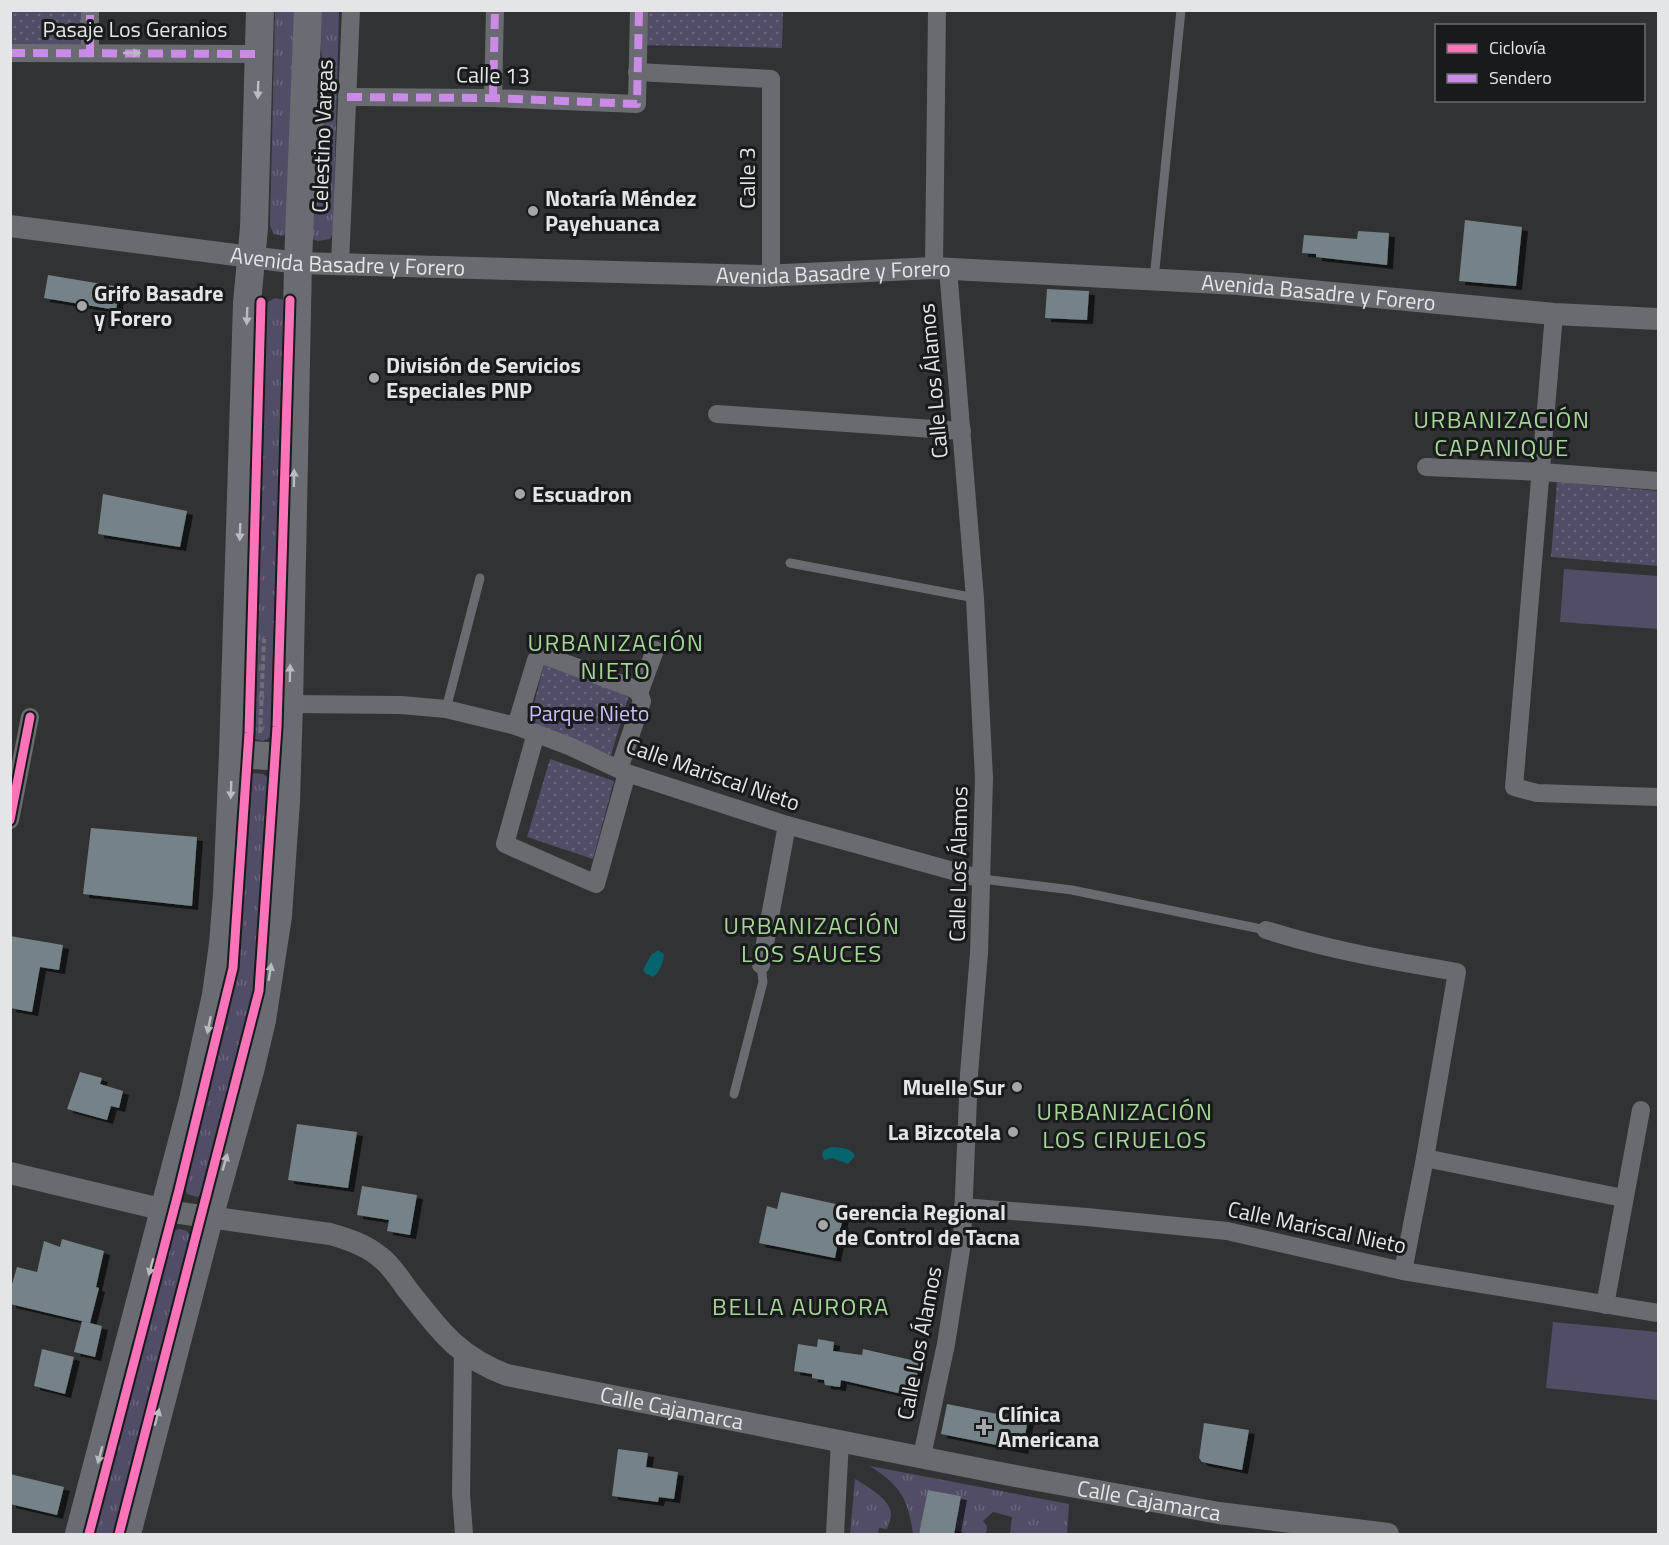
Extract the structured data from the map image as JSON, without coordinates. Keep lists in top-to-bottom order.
{
  "streets": {
    "street": [
      "Pasaje Los Geranios",
      "Calle 13",
      "Celestino Vargas",
      "Calle 3",
      "Avenida Basadre y Forero",
      "Calle Los Álamos",
      "Calle Mariscal Nieto",
      "Calle Cajamarca"
    ]
  },
  "crossings": [
    ["Calle 13", "Celestino Vargas"],
    ["Calle 13", "Calle 3"],
    ["Celestino Vargas", "Avenida Basadre y Forero"],
    ["Calle 3", "Avenida Basadre y Forero"],
    ["Avenida Basadre y Forero", "Calle Los Álamos"],
    ["Calle Los Álamos", "Calle Mariscal Nieto"],
    ["Calle Los Álamos", "Calle Cajamarca"]
  ],
  "one_way": ["Pasaje Los Geranios"],
  "districts": [
    "URBANIZACIÓN CAPANIQUE",
    "URBANIZACIÓN NIETO",
    "URBANIZACIÓN LOS SAUCES",
    "URBANIZACIÓN LOS CIRUELOS",
    "BELLA AURORA"
  ],
  "parks": ["Parque Nieto"],
  "places": {
    "other": [
      "Notaría Méndez Payehuanca",
      "Grifo Basadre y Forero",
      "División de Servicios Especiales PNP",
      "Escuadron",
      "Muelle Sur",
      "La Bizcotela",
      "Gerencia Regional de Control de Tacna"
    ],
    "health": ["Clínica Americana"]
  },
  "legend": ["Ciclovía", "Sendero"]
}
